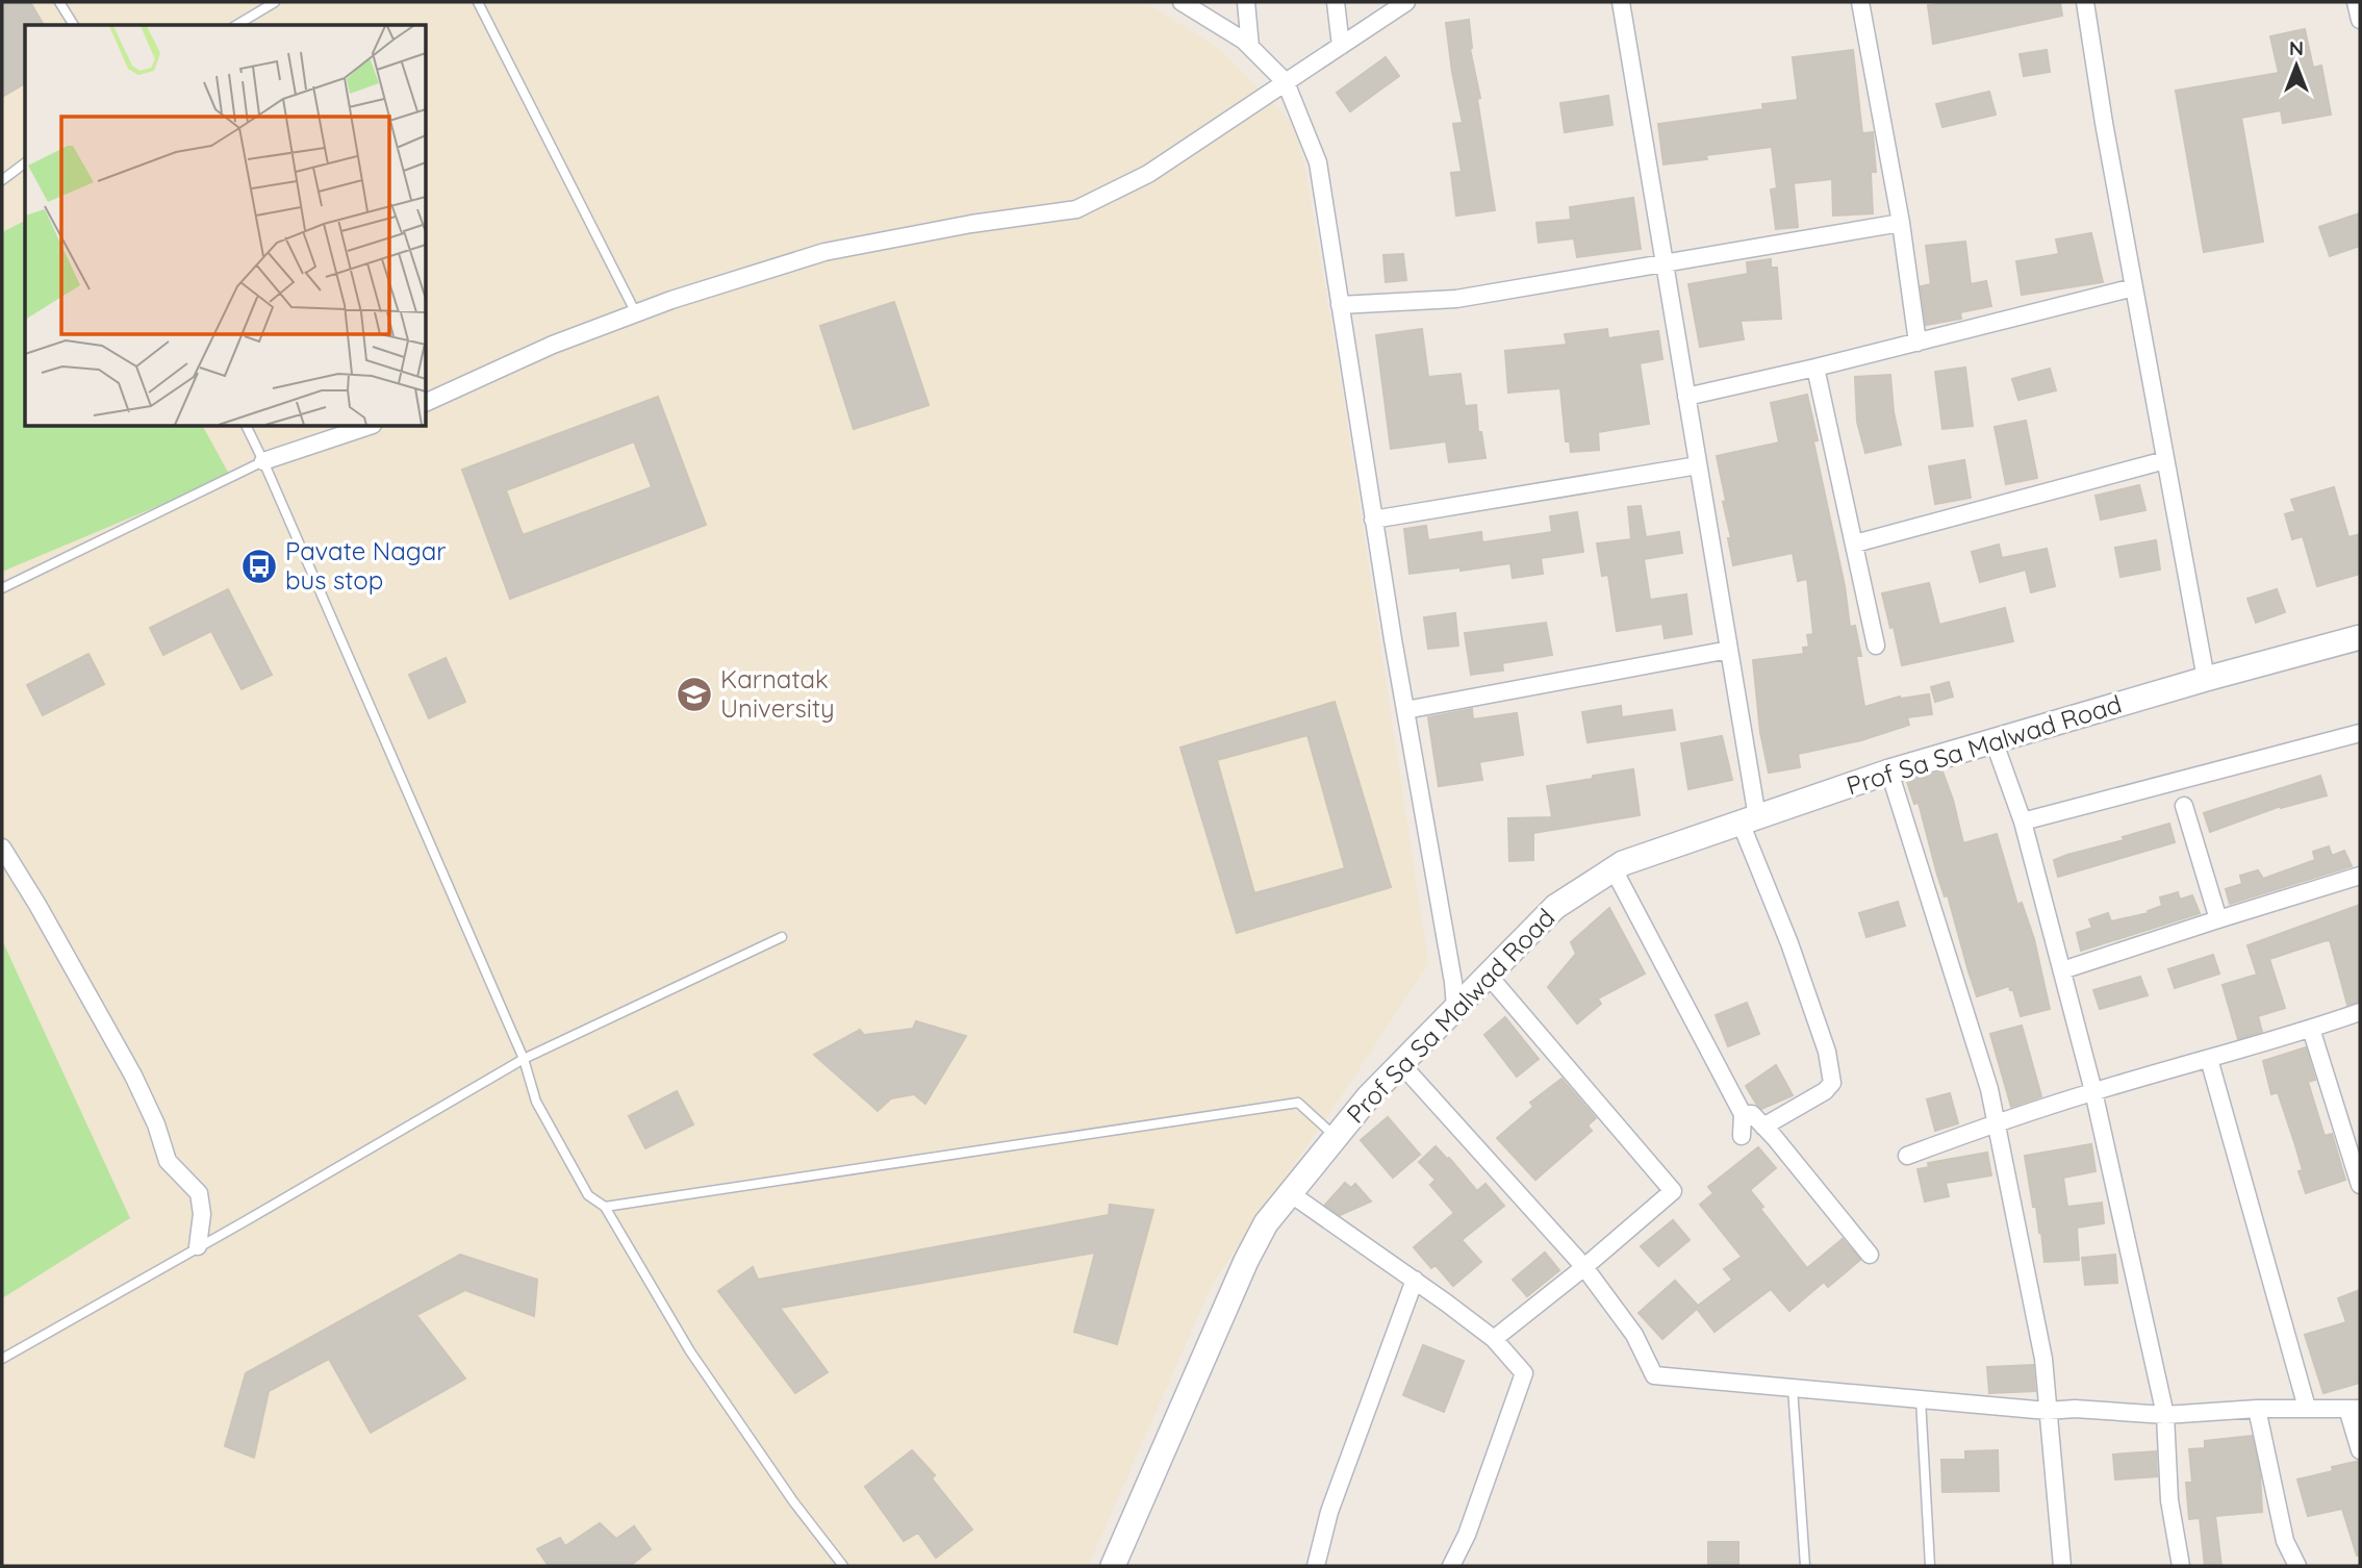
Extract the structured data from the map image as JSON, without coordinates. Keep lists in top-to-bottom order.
{
  "streets": {
    "street": ["Prof Sa Sa Malwad Road"]
  },
  "places": {
    "bus stop": ["Pavate Nagar bus stop"],
    "school or university": ["Karnatak University"]
  },
  "north": "top"
}
